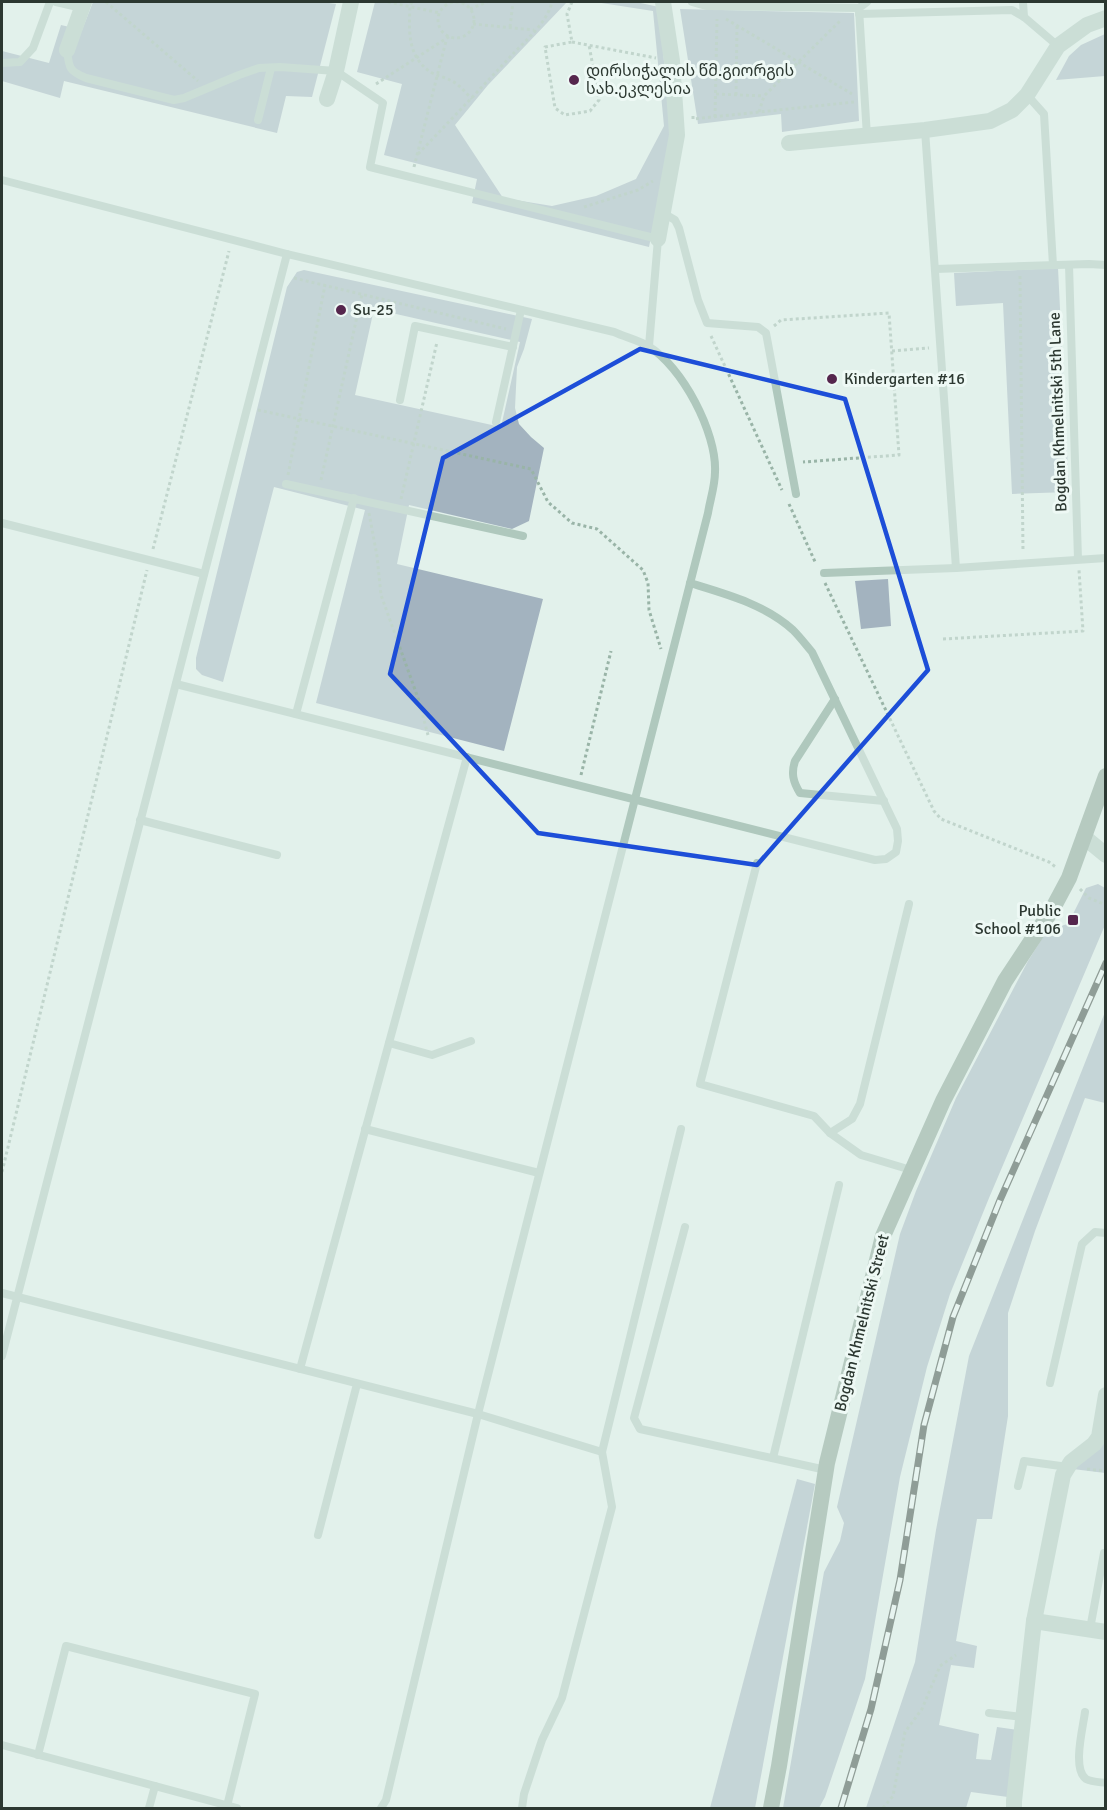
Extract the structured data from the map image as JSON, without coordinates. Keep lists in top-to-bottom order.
{
  "streets": {
    "main road": ["Bogdan Khmelnitski Street"],
    "lane": ["Bogdan Khmelnitski 5th Lane"]
  },
  "places": {
    "other": ["დირსიჭალის წმ.გიორგის სახ.ეკლესია", "Su-25", "Kindergarten #16"],
    "transit": ["Public School #106"]
  }
}
